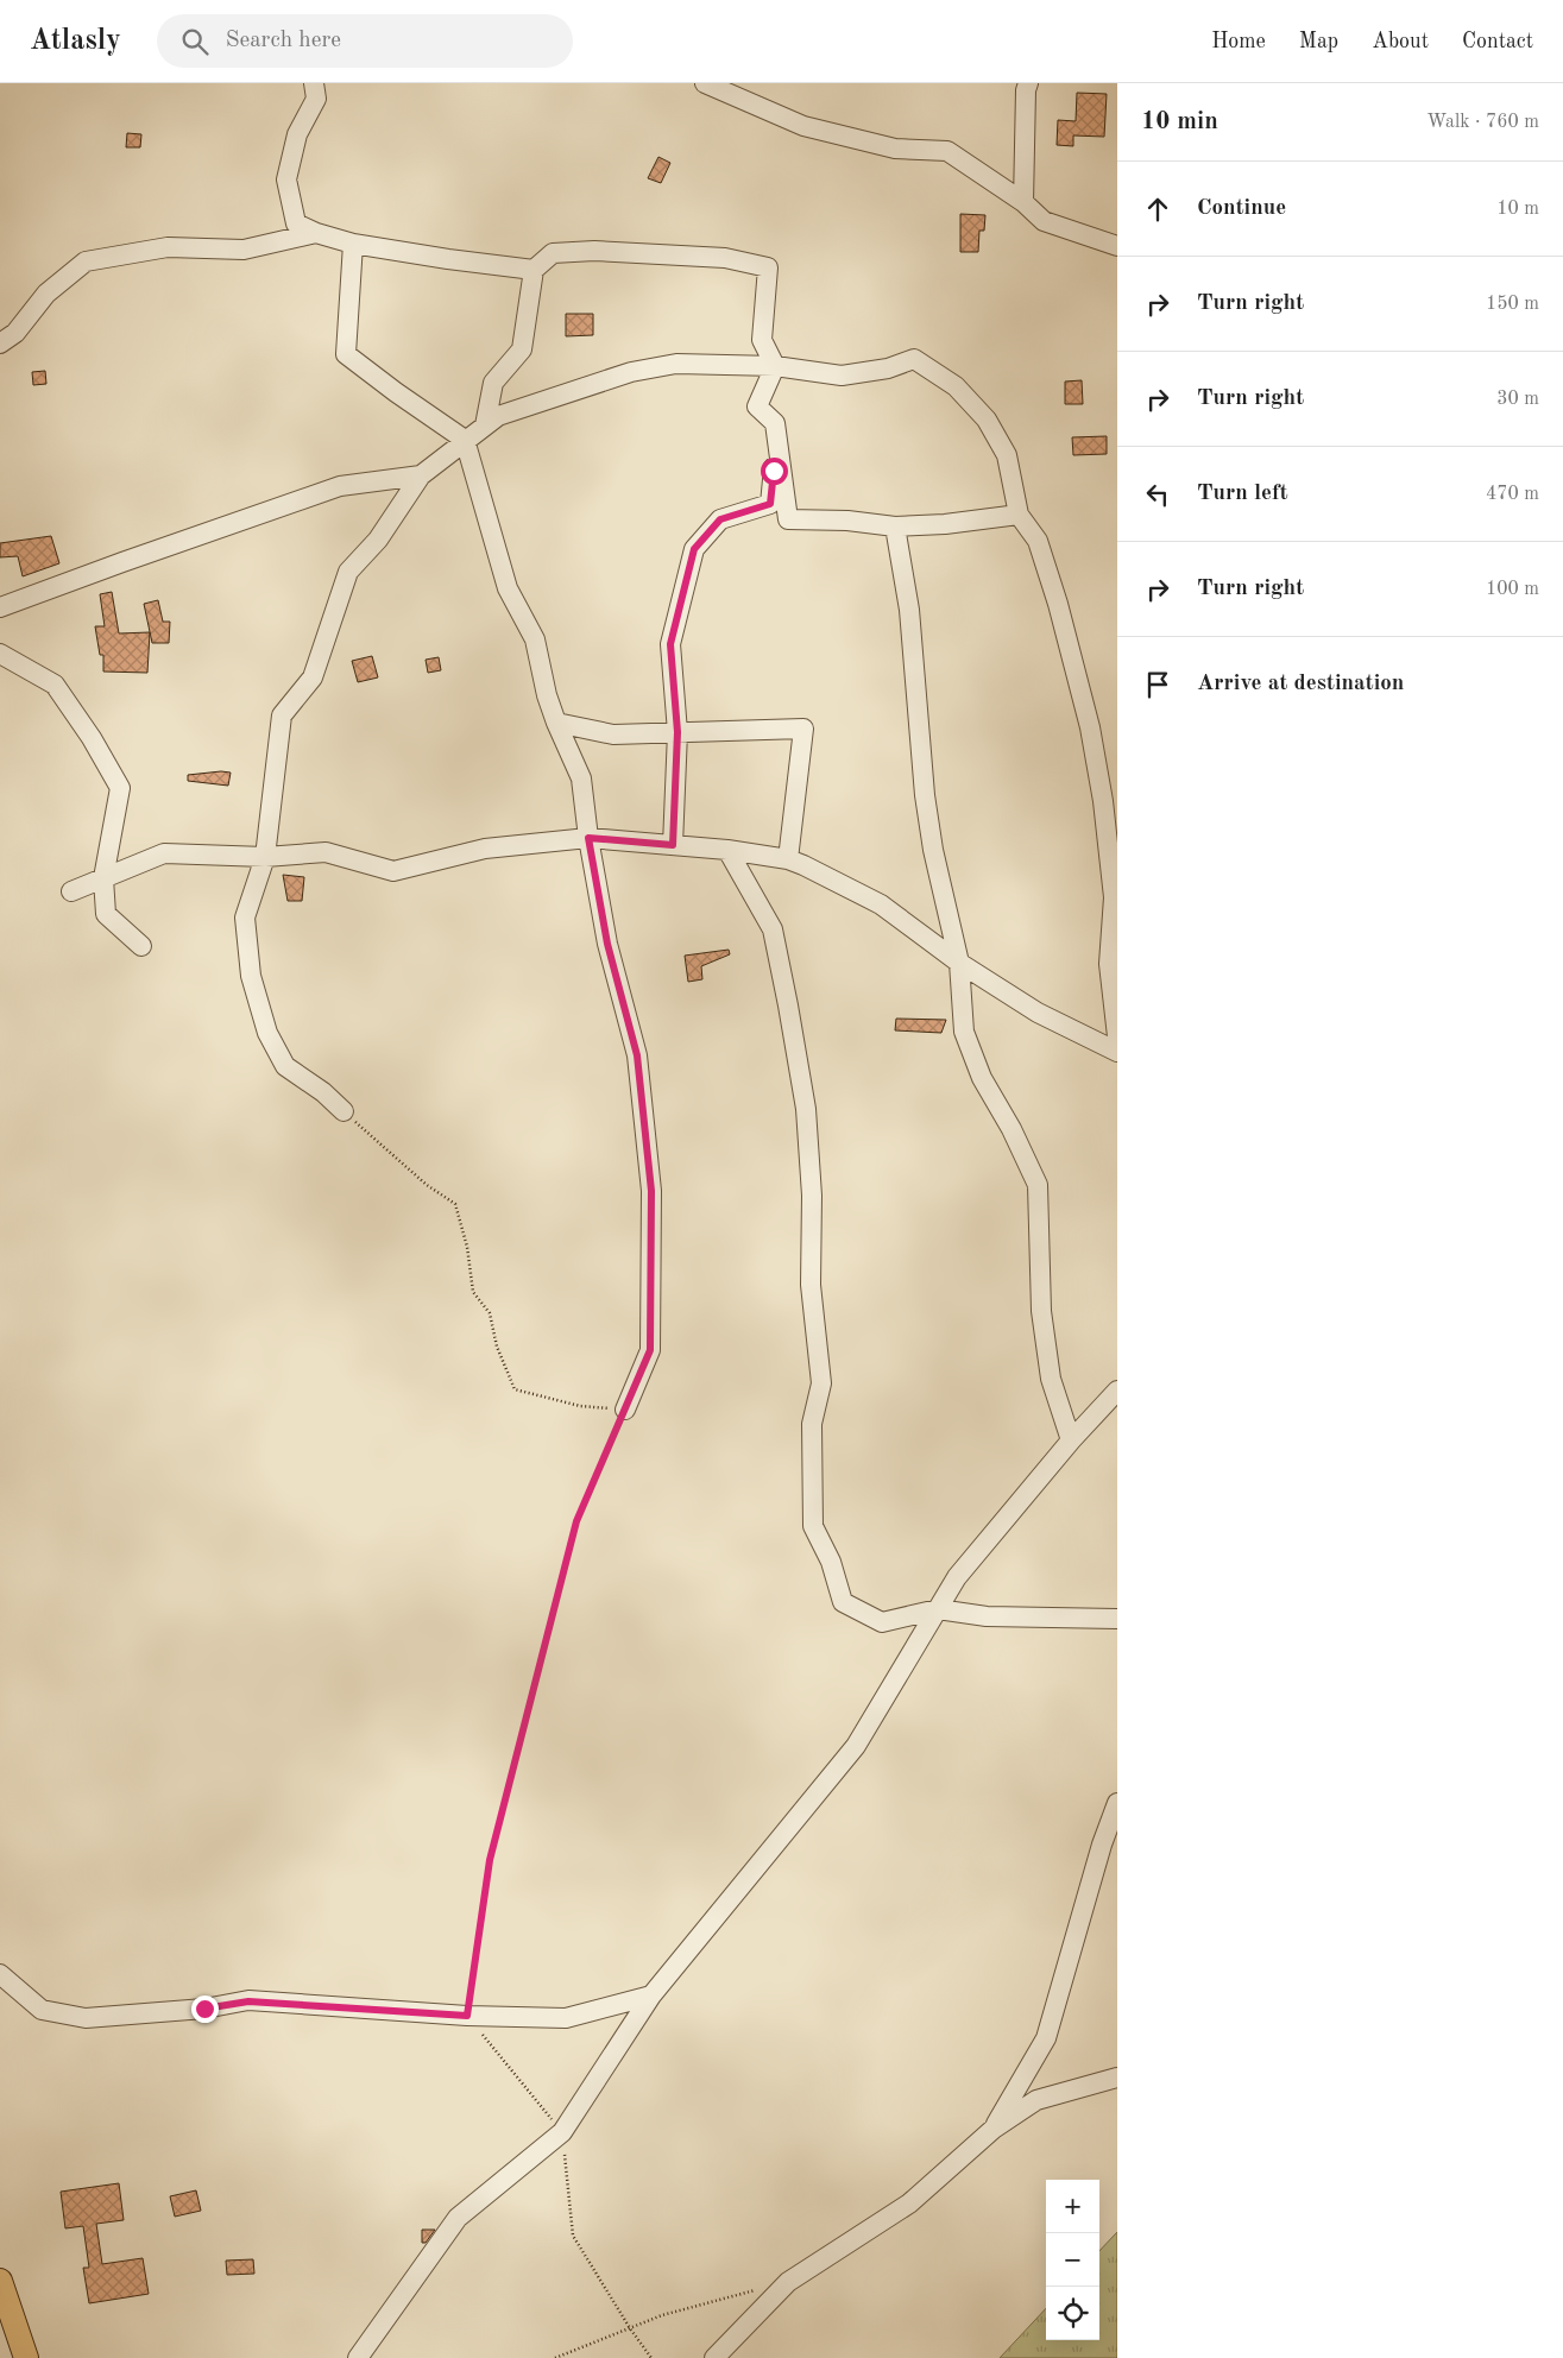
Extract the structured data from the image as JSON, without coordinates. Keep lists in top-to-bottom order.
{
  "page": {
    "header": "Atlasly",
    "search": "Search here",
    "nav": [
      "Home",
      "Map",
      "About",
      "Contact"
    ],
    "heading": ["10 min", "Walk · 760 m"],
    "list": [
      ["Continue", "10 m"],
      ["Turn right", "150 m"],
      ["Turn right", "30 m"],
      ["Turn left", "470 m"],
      ["Turn right", "100 m"],
      "Arrive at destination"
    ],
    "map_buttons": ["+", "−"]
  }
}
